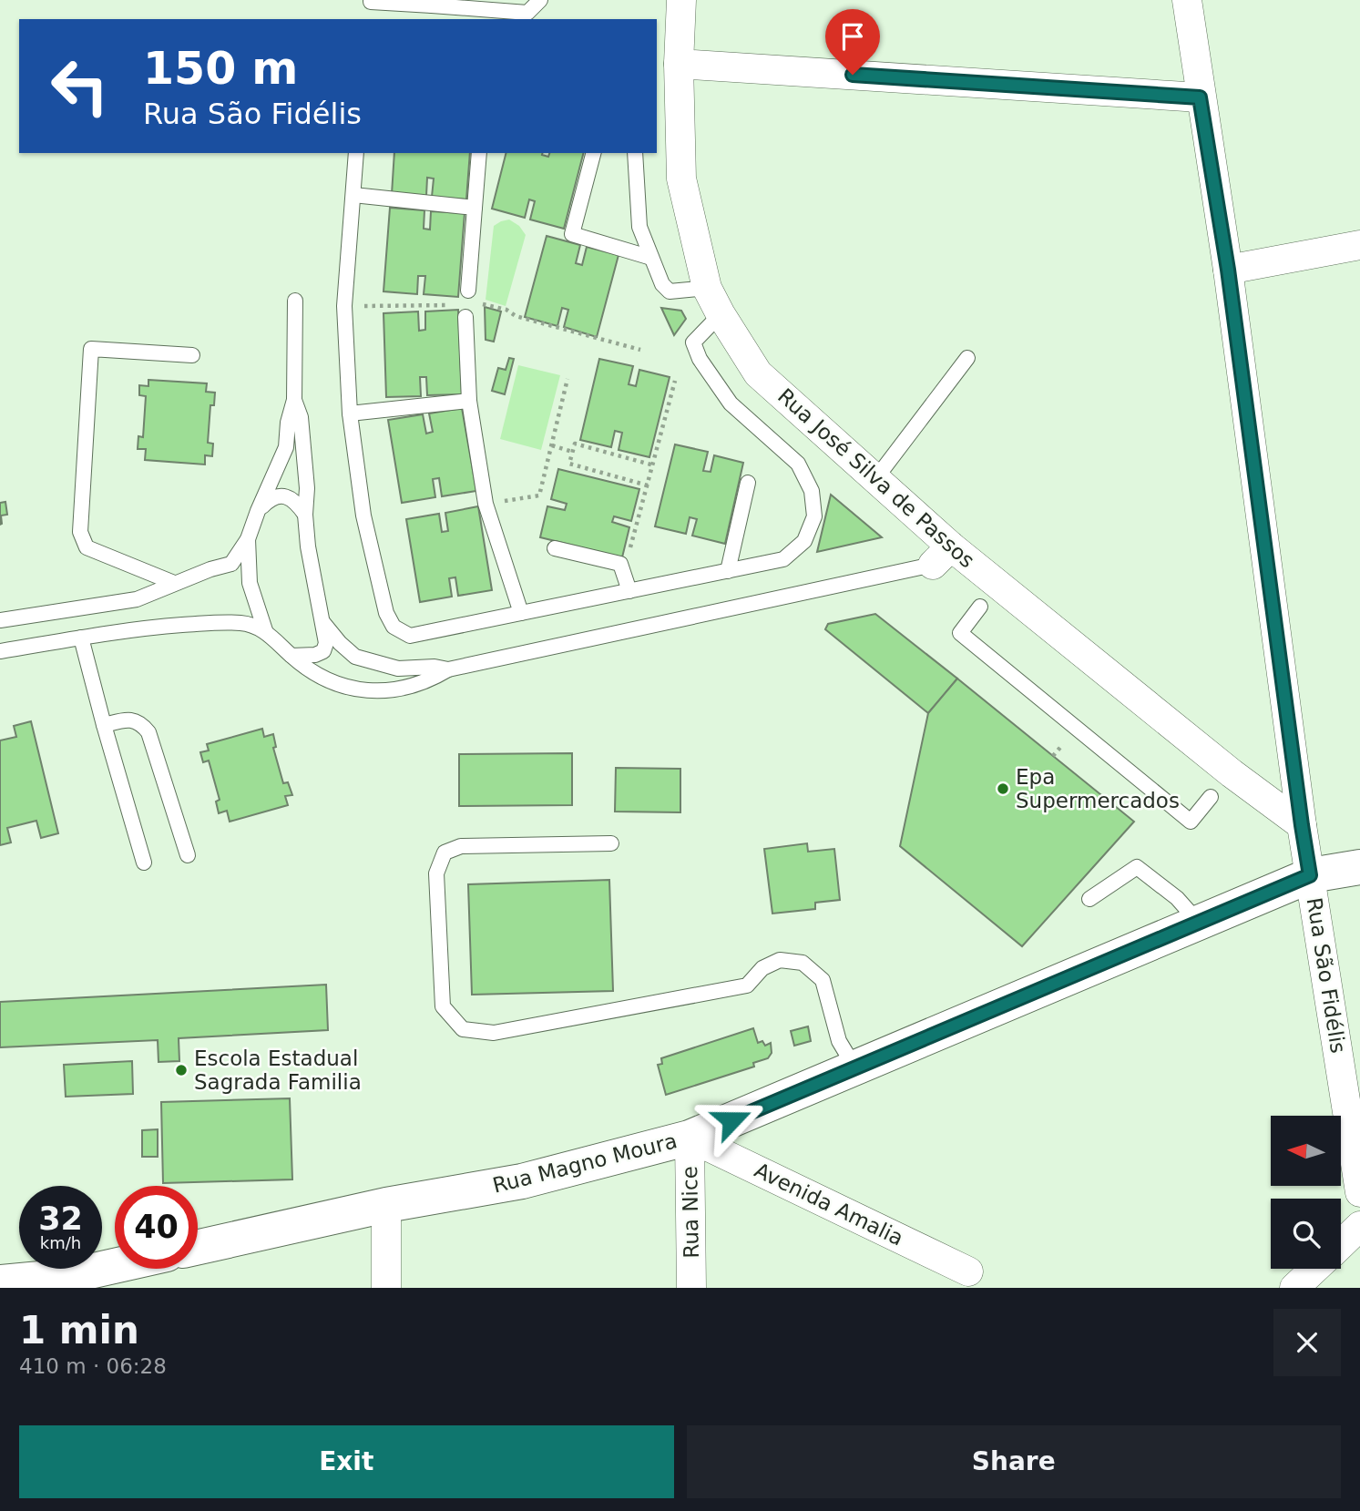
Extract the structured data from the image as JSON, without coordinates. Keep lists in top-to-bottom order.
{
  "streets": {
    "street": [
      "Rua José Silva de Passos",
      "Rua São Fidélis",
      "Rua Magno Moura",
      "Avenida Amalia",
      "Rua Nice"
    ]
  },
  "crossings": [
    ["Rua José Silva de Passos", "Rua São Fidélis"],
    ["Rua São Fidélis", "Rua Magno Moura"],
    ["Rua Magno Moura", "Avenida Amalia"],
    ["Rua Magno Moura", "Rua Nice"],
    ["Avenida Amalia", "Rua Nice"]
  ],
  "places": ["Epa Supermercados", "Escola Estadual Sagrada Familia"],
  "north": "left",
  "page": {
    "turn": ["150 m", "Rua São Fidélis"],
    "speed": "32 km/h",
    "limit": "40",
    "heading": ["1 min", "410 m · 06:28"],
    "buttons": ["Exit", "Share"]
  }
}
